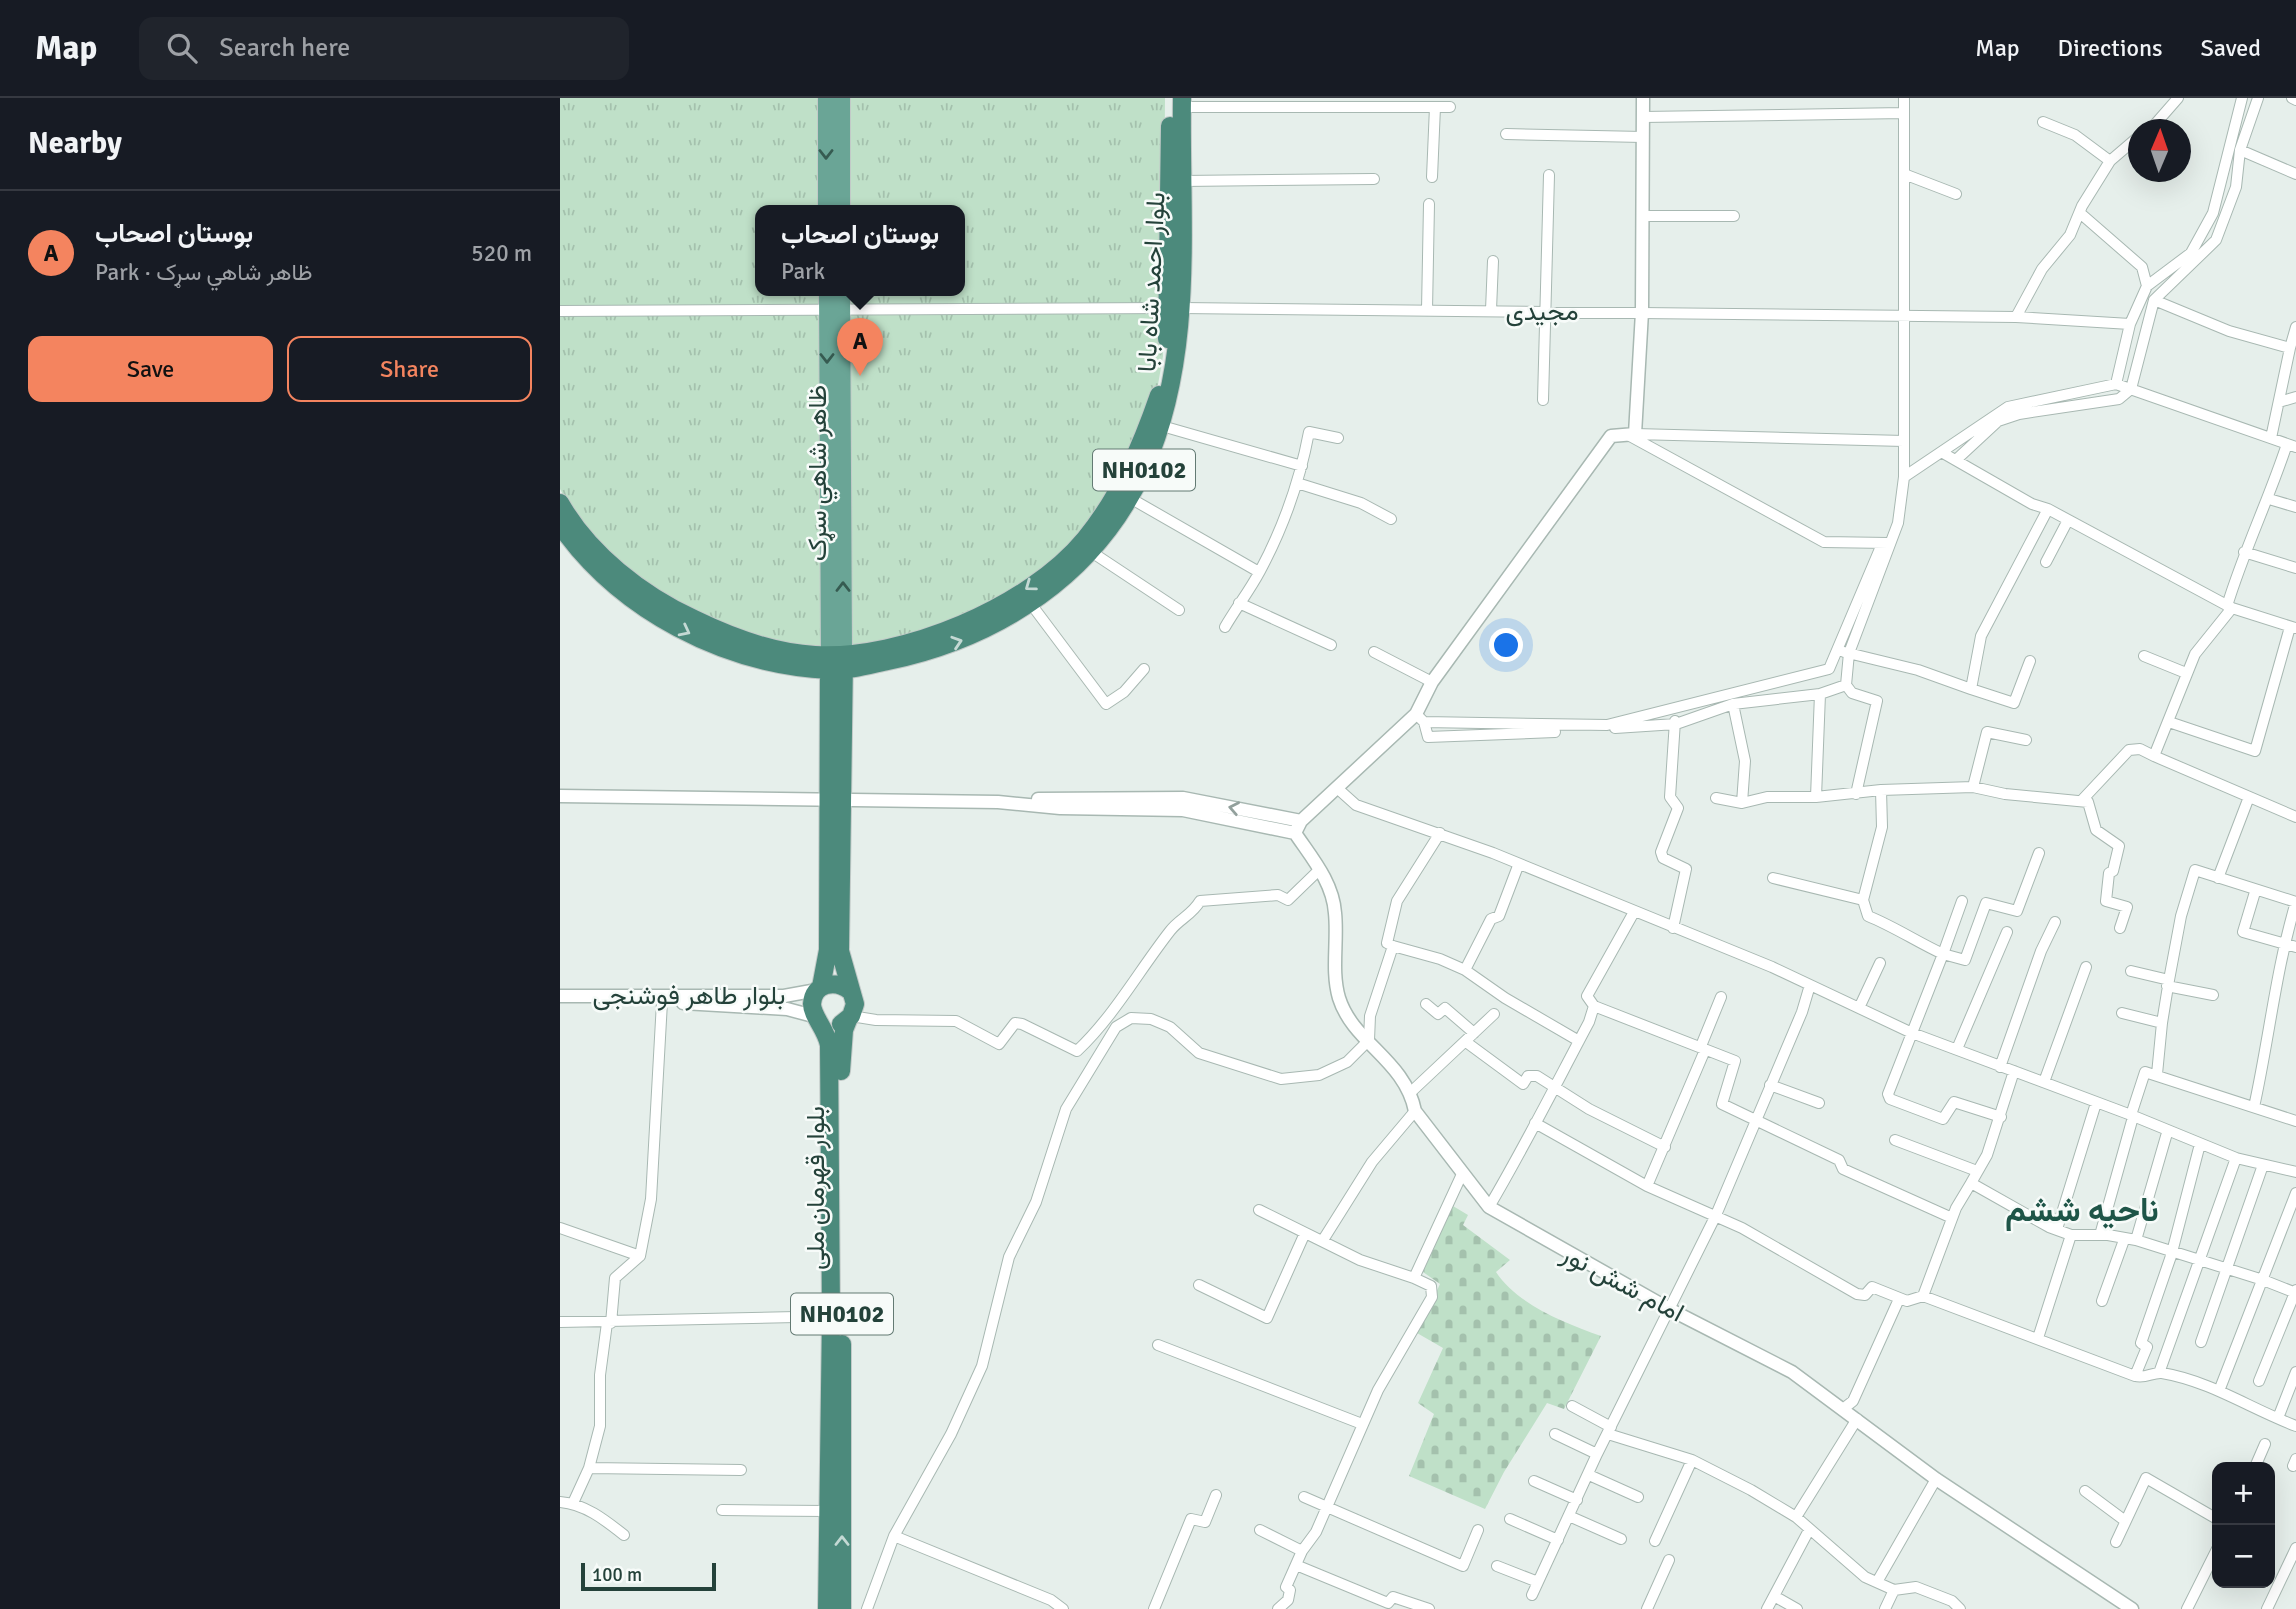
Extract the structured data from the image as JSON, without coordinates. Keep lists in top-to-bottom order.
{
  "streets": {
    "highway": ["بلوار احمد شاه بابا", "NH0102", "بلوار قهرمان ملی"],
    "street": ["مجیدی", "بلوار طاهر فوشنجی", "امام شش نور"]
  },
  "crossings": [
    ["بلوار احمد شاه بابا", "مجیدی"],
    ["بلوار احمد شاه بابا", "NH0102"],
    ["NH0102", "بلوار طاهر فوشنجی"],
    ["NH0102", "بلوار قهرمان ملی"],
    ["بلوار طاهر فوشنجی", "بلوار قهرمان ملی"]
  ],
  "districts": ["ناحیه ششم"],
  "scale_bar": "100 m",
  "north": "top",
  "page": {
    "header": "Map",
    "search": "Search here",
    "nav": ["Map", "Directions", "Saved"],
    "heading": "Nearby",
    "list": [
      {
        "mark": "A",
        "name": "بوستان اصحاب",
        "note": "Park · ظاهر شاهي سړک",
        "value": "520 m"
      }
    ],
    "popup": ["بوستان اصحاب", "Park"],
    "buttons": ["Save", "Share"],
    "pins": "A",
    "map_buttons": ["+", "−"],
    "scale": "100 m"
  }
}
